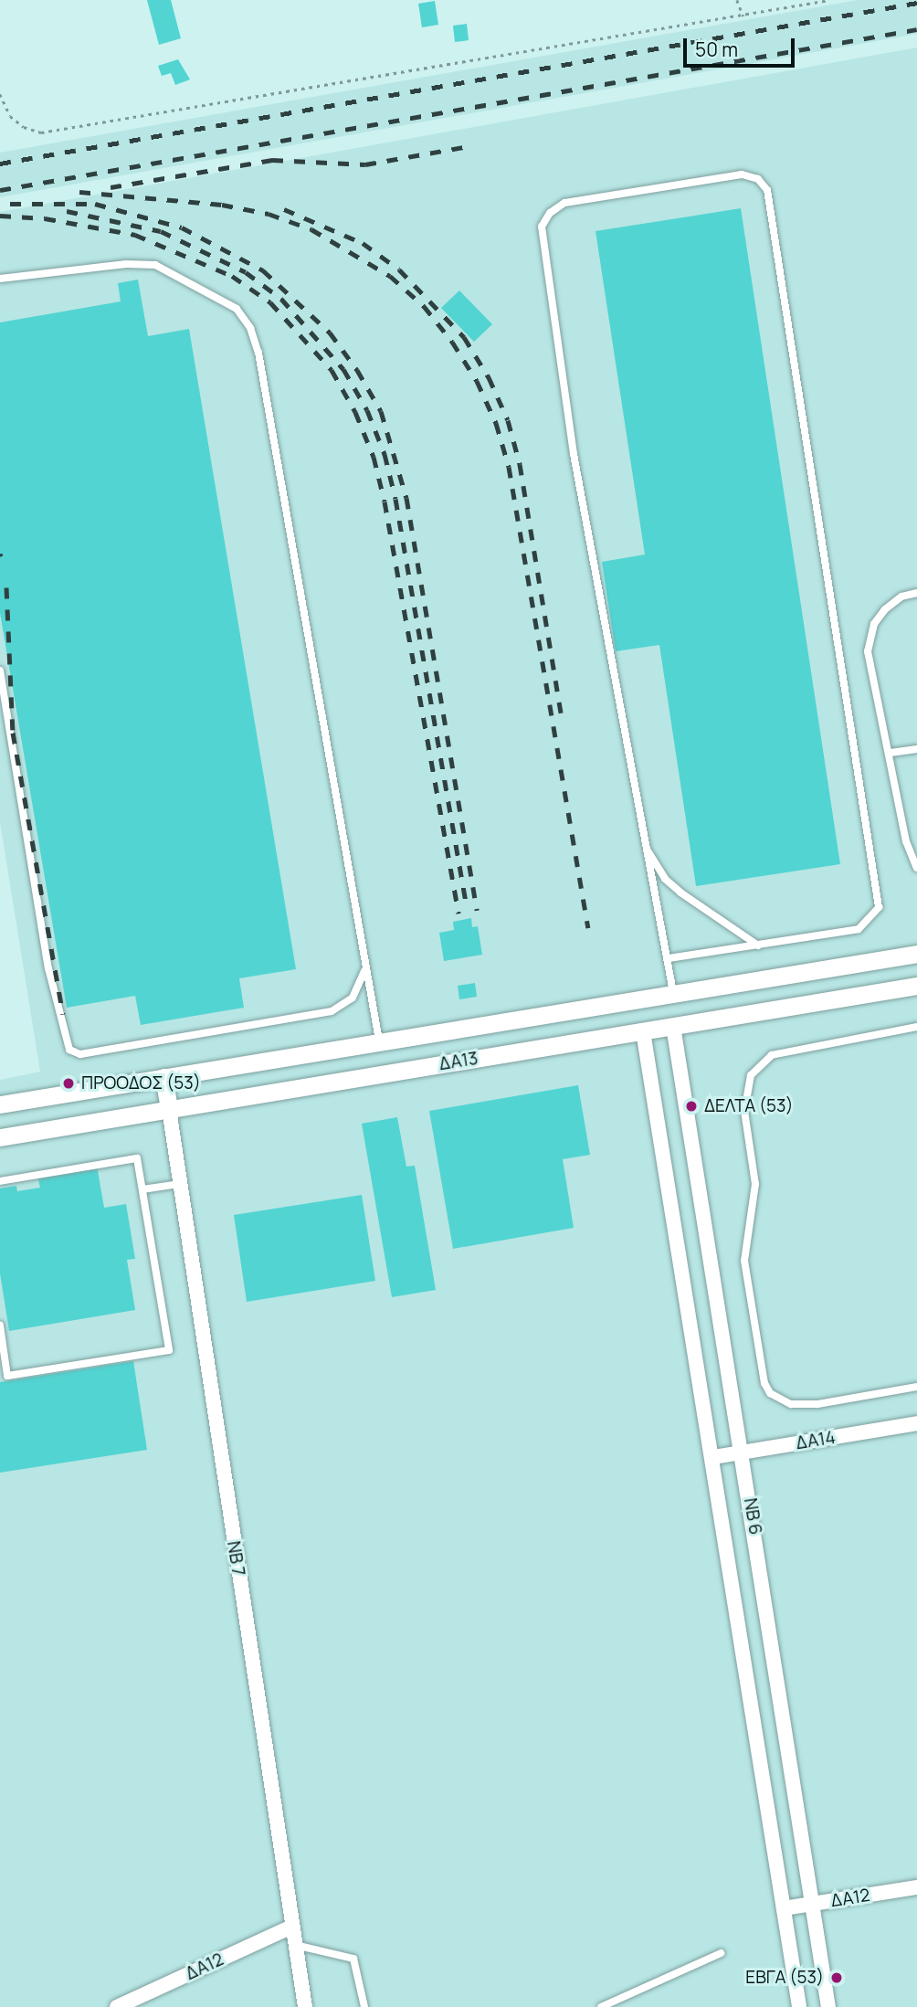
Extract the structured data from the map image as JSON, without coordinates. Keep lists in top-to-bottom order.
{
  "streets": {
    "street": [
      "ΔΑ13",
      "ΔΑ14",
      "ΝΒ 6",
      "ΝΒ 7",
      "ΔΑ12"
    ]
  },
  "crossings": [
    ["ΔΑ13", "ΝΒ 6"],
    ["ΔΑ13", "ΝΒ 7"],
    ["ΔΑ14", "ΝΒ 6"],
    ["ΝΒ 6", "ΔΑ12"],
    ["ΝΒ 7", "ΔΑ12"]
  ],
  "places": ["ΠΡΟΟΔΟΣ (53)", "ΔΕΛΤΑ (53)", "ΕΒΓΑ (53)"],
  "scale_bar": "50 m"
}
